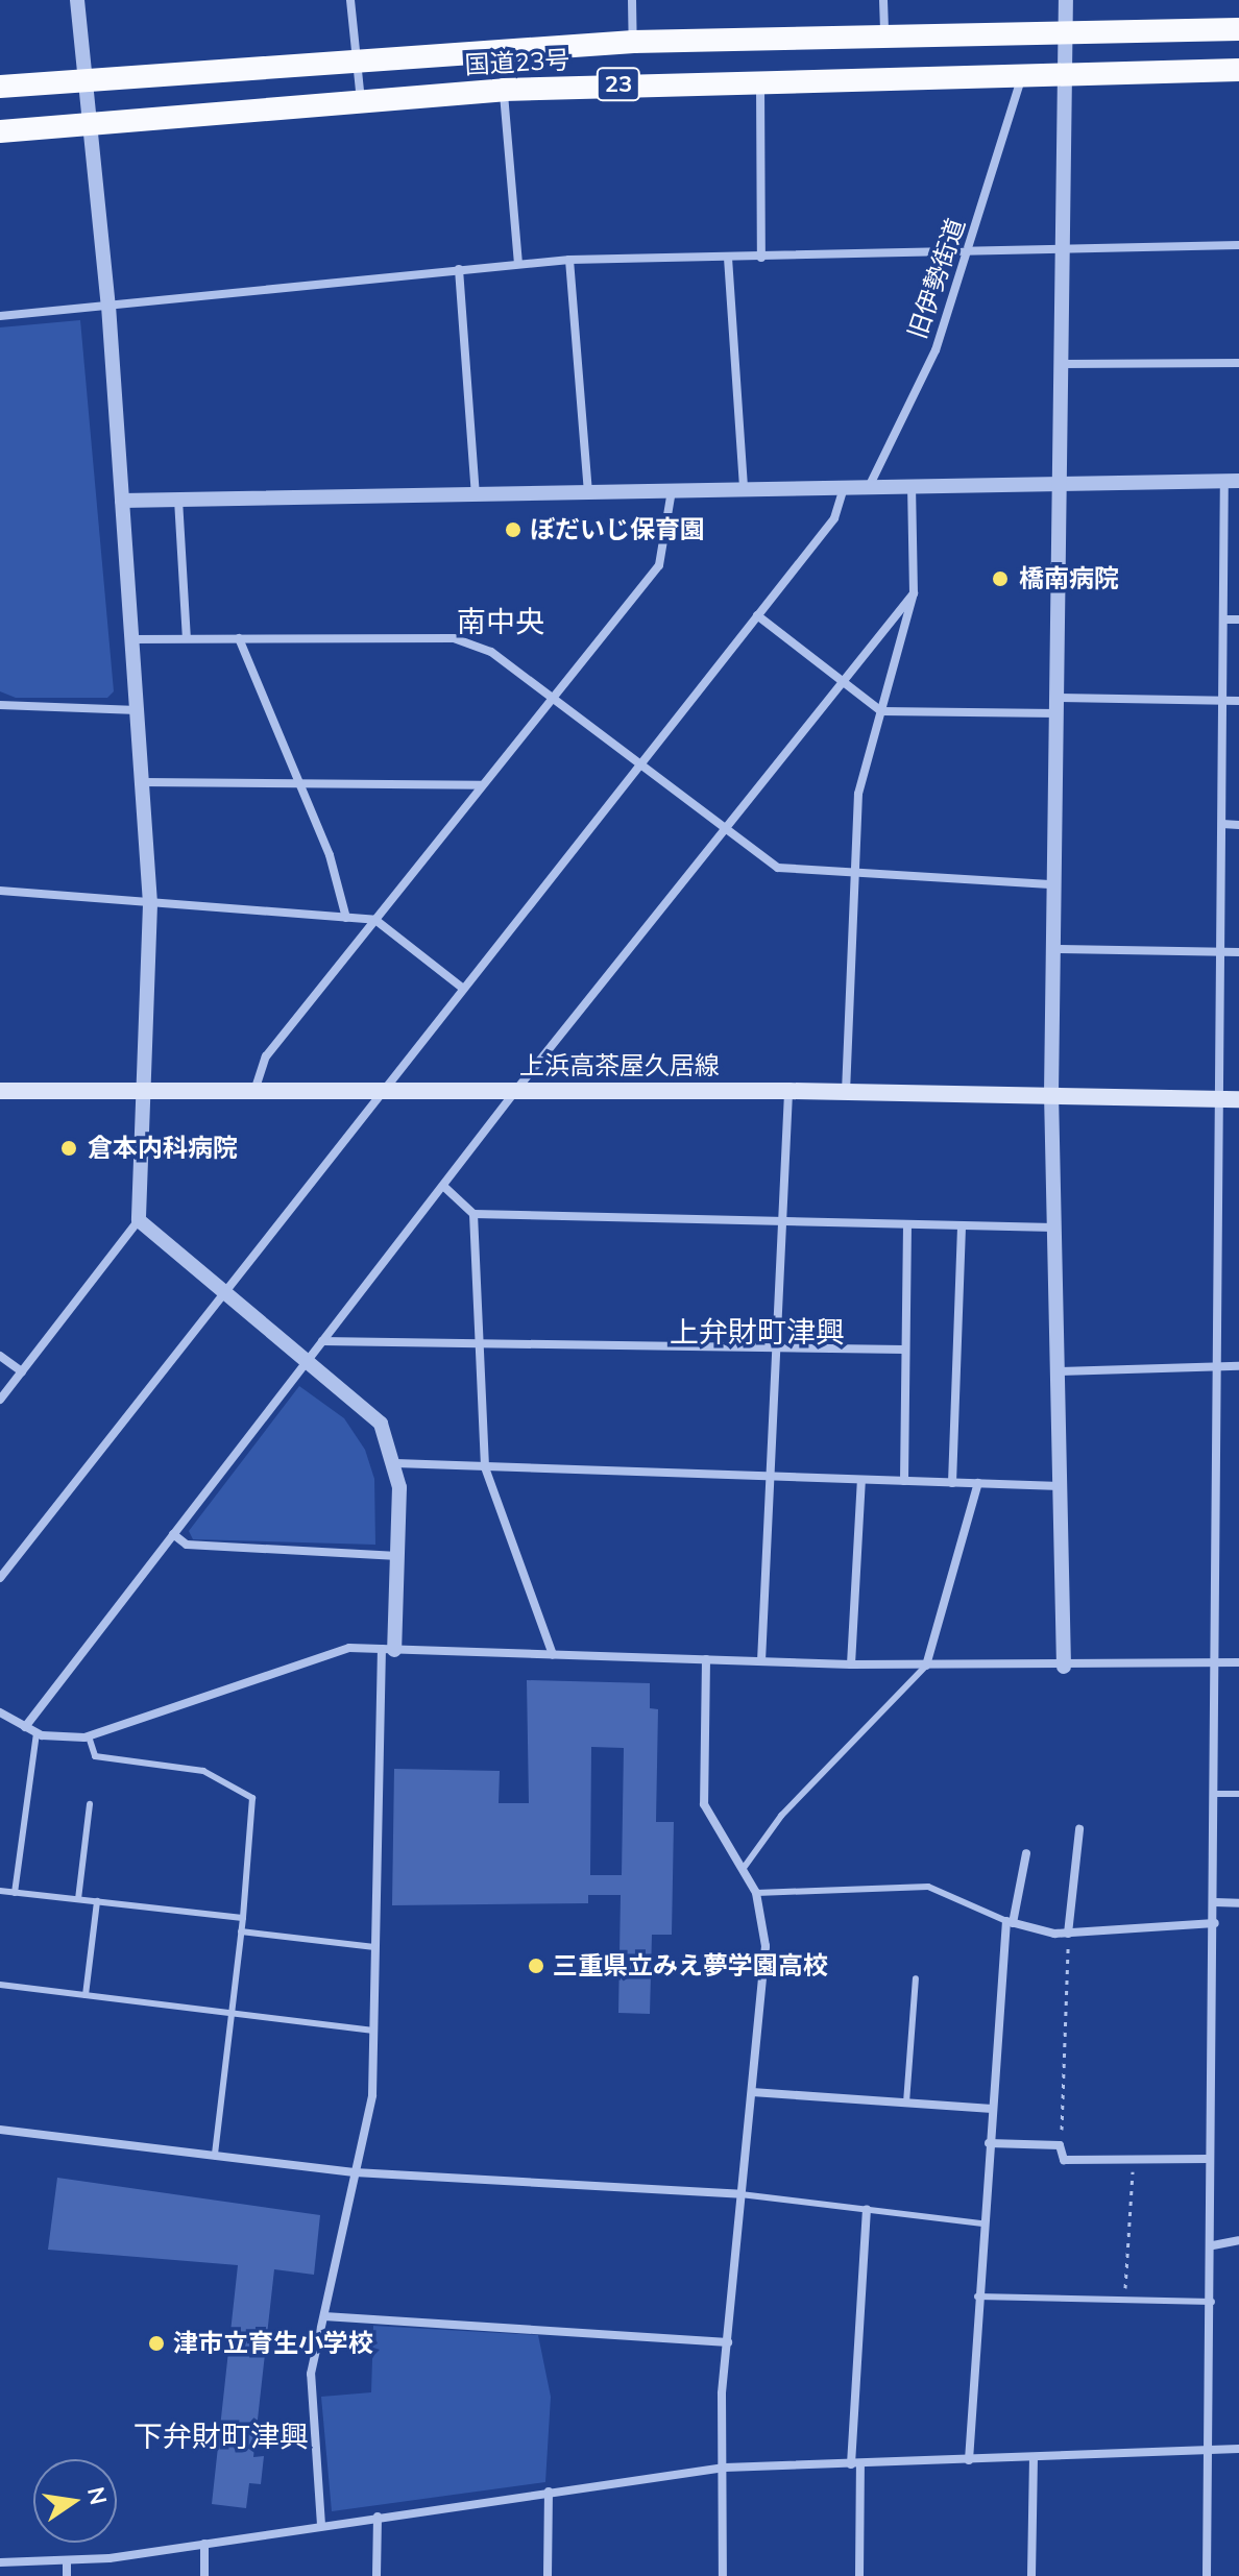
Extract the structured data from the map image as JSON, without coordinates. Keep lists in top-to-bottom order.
{
  "streets": {
    "highway": ["国道23号", "23"],
    "main road": ["上浜高茶屋久居線"],
    "street": ["旧伊勢街道"]
  },
  "crossings": [
    ["国道23号", "旧伊勢街道"]
  ],
  "districts": ["南中央", "上弁財町津興", "下弁財町津興"],
  "places": [
    "ぼだいじ保育園",
    "橋南病院",
    "倉本内科病院",
    "三重県立みえ夢学園高校",
    "津市立育生小学校"
  ],
  "north": "right"
}
